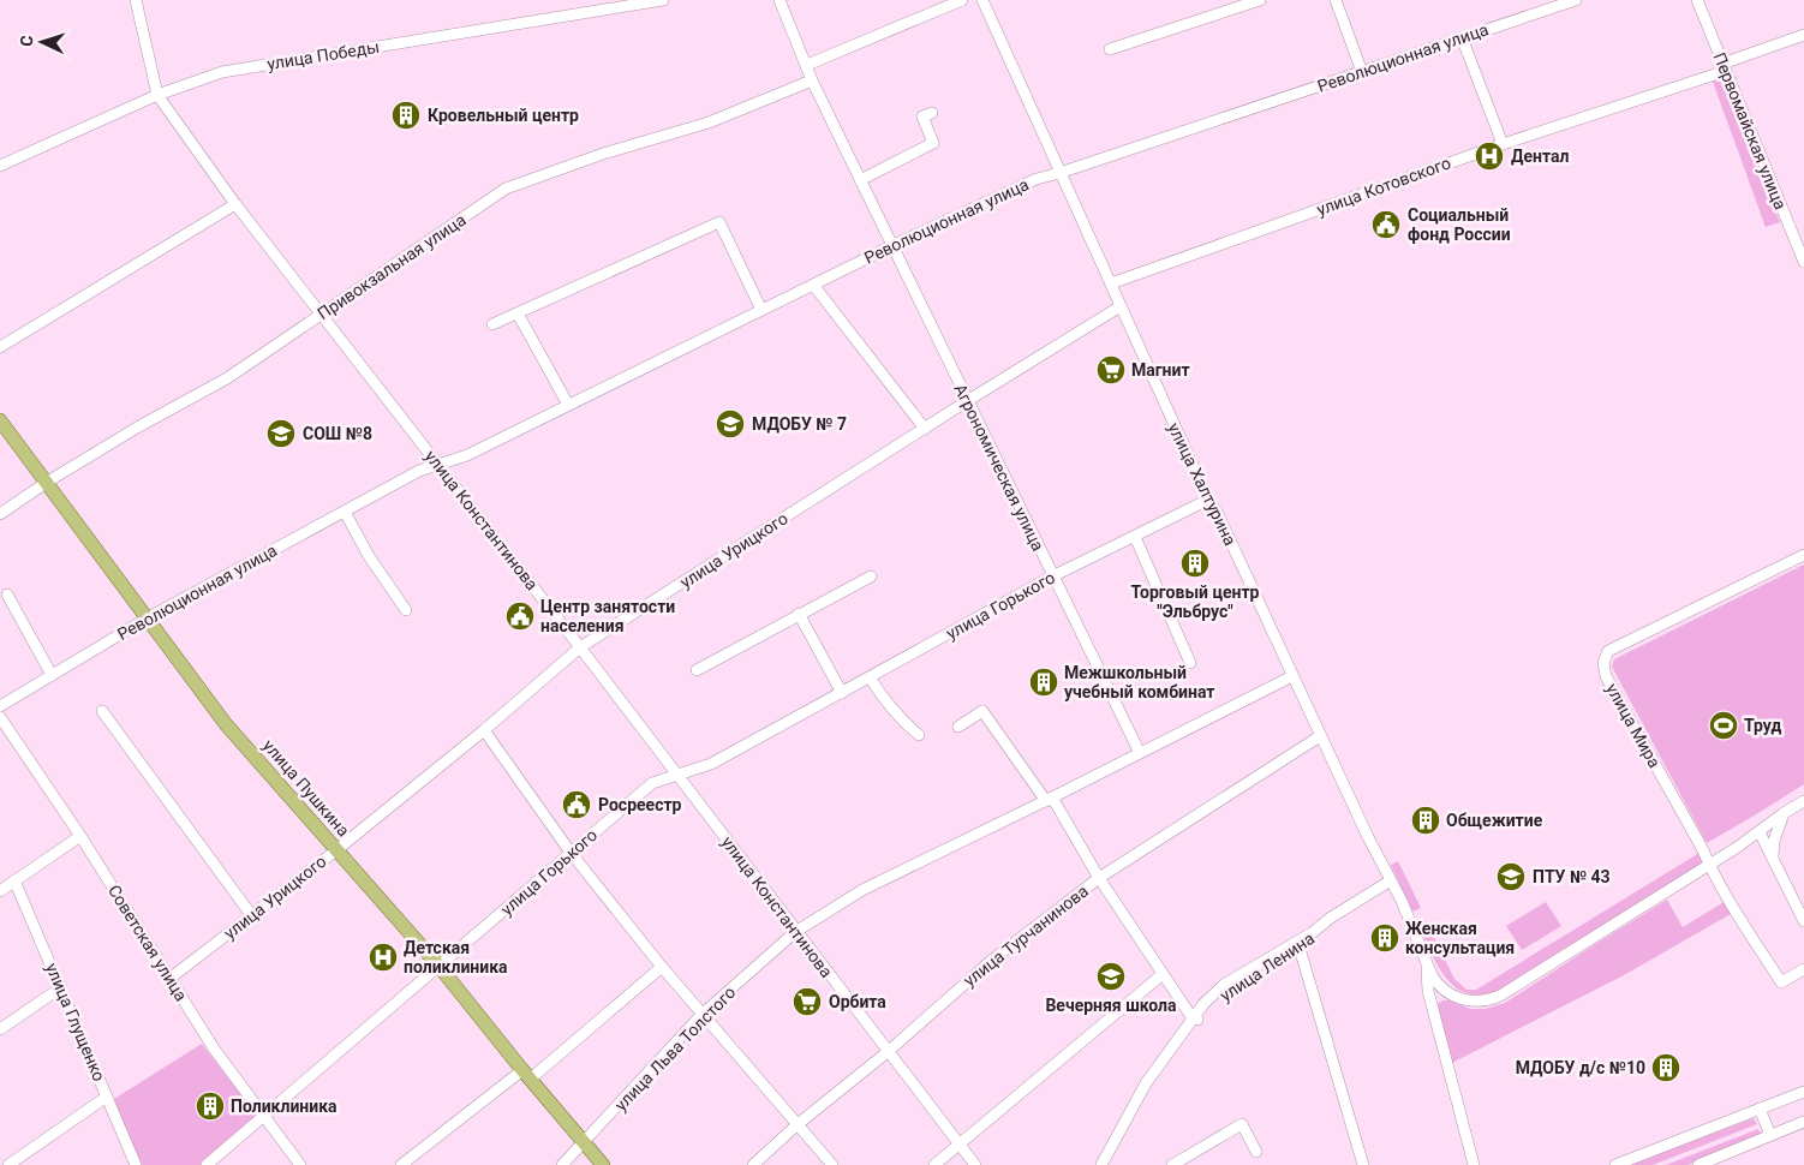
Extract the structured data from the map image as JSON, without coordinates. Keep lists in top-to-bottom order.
{
  "streets": {
    "main road": ["улица Пушкина"],
    "street": [
      "улица Победы",
      "Революционная улица",
      "Первомайская улица",
      "улица Котовского",
      "Привокзальная улица",
      "Агрономическая улица",
      "улица Халтурина",
      "улица Константинова",
      "улица Урицкого",
      "улица Горького",
      "улица Мира",
      "улица Турчанинова",
      "Советская улица",
      "улица Ленина",
      "улица Глущенко",
      "улица Льва Толстого"
    ]
  },
  "crossings": [
    ["улица Победы", "улица Константинова"],
    ["Революционная улица", "Агрономическая улица"],
    ["Революционная улица", "улица Халтурина"],
    ["Революционная улица", "улица Константинова"],
    ["Революционная улица", "улица Пушкина"],
    ["Первомайская улица", "улица Котовского"],
    ["улица Котовского", "улица Халтурина"],
    ["Привокзальная улица", "Агрономическая улица"],
    ["Привокзальная улица", "улица Константинова"],
    ["Привокзальная улица", "улица Пушкина"],
    ["Агрономическая улица", "улица Урицкого"],
    ["Агрономическая улица", "улица Горького"],
    ["Агрономическая улица", "улица Льва Толстого"],
    ["улица Халтурина", "улица Урицкого"],
    ["улица Халтурина", "улица Горького"],
    ["улица Халтурина", "улица Мира"],
    ["улица Халтурина", "улица Турчанинова"],
    ["улица Халтурина", "улица Ленина"],
    ["улица Халтурина", "улица Льва Толстого"],
    ["улица Константинова", "улица Урицкого"],
    ["улица Константинова", "улица Горького"],
    ["улица Константинова", "улица Турчанинова"],
    ["улица Константинова", "улица Льва Толстого"],
    ["улица Урицкого", "улица Пушкина"],
    ["улица Урицкого", "Советская улица"],
    ["улица Горького", "улица Пушкина"],
    ["улица Горького", "Советская улица"],
    ["улица Пушкина", "улица Льва Толстого"]
  ],
  "places": {
    "building": [
      "Кровельный центр",
      "Торговый центр \"Эльбрус\"",
      "Межшкольный учебный комбинат",
      "Общежитие",
      "Женская консультация",
      "МДОБУ д/с №10",
      "Поликлиника"
    ],
    "hospital": ["Дентал", "Детская поликлиника"],
    "public building": ["Социальный фонд России", "Центр занятости населения", "Росреестр"],
    "supermarket": ["Магнит", "Орбита"],
    "school or university": [
      "МДОБУ № 7",
      "СОШ №8",
      "ПТУ № 43",
      "Вечерняя школа"
    ],
    "sports": ["Труд"]
  },
  "north": "left"
}
